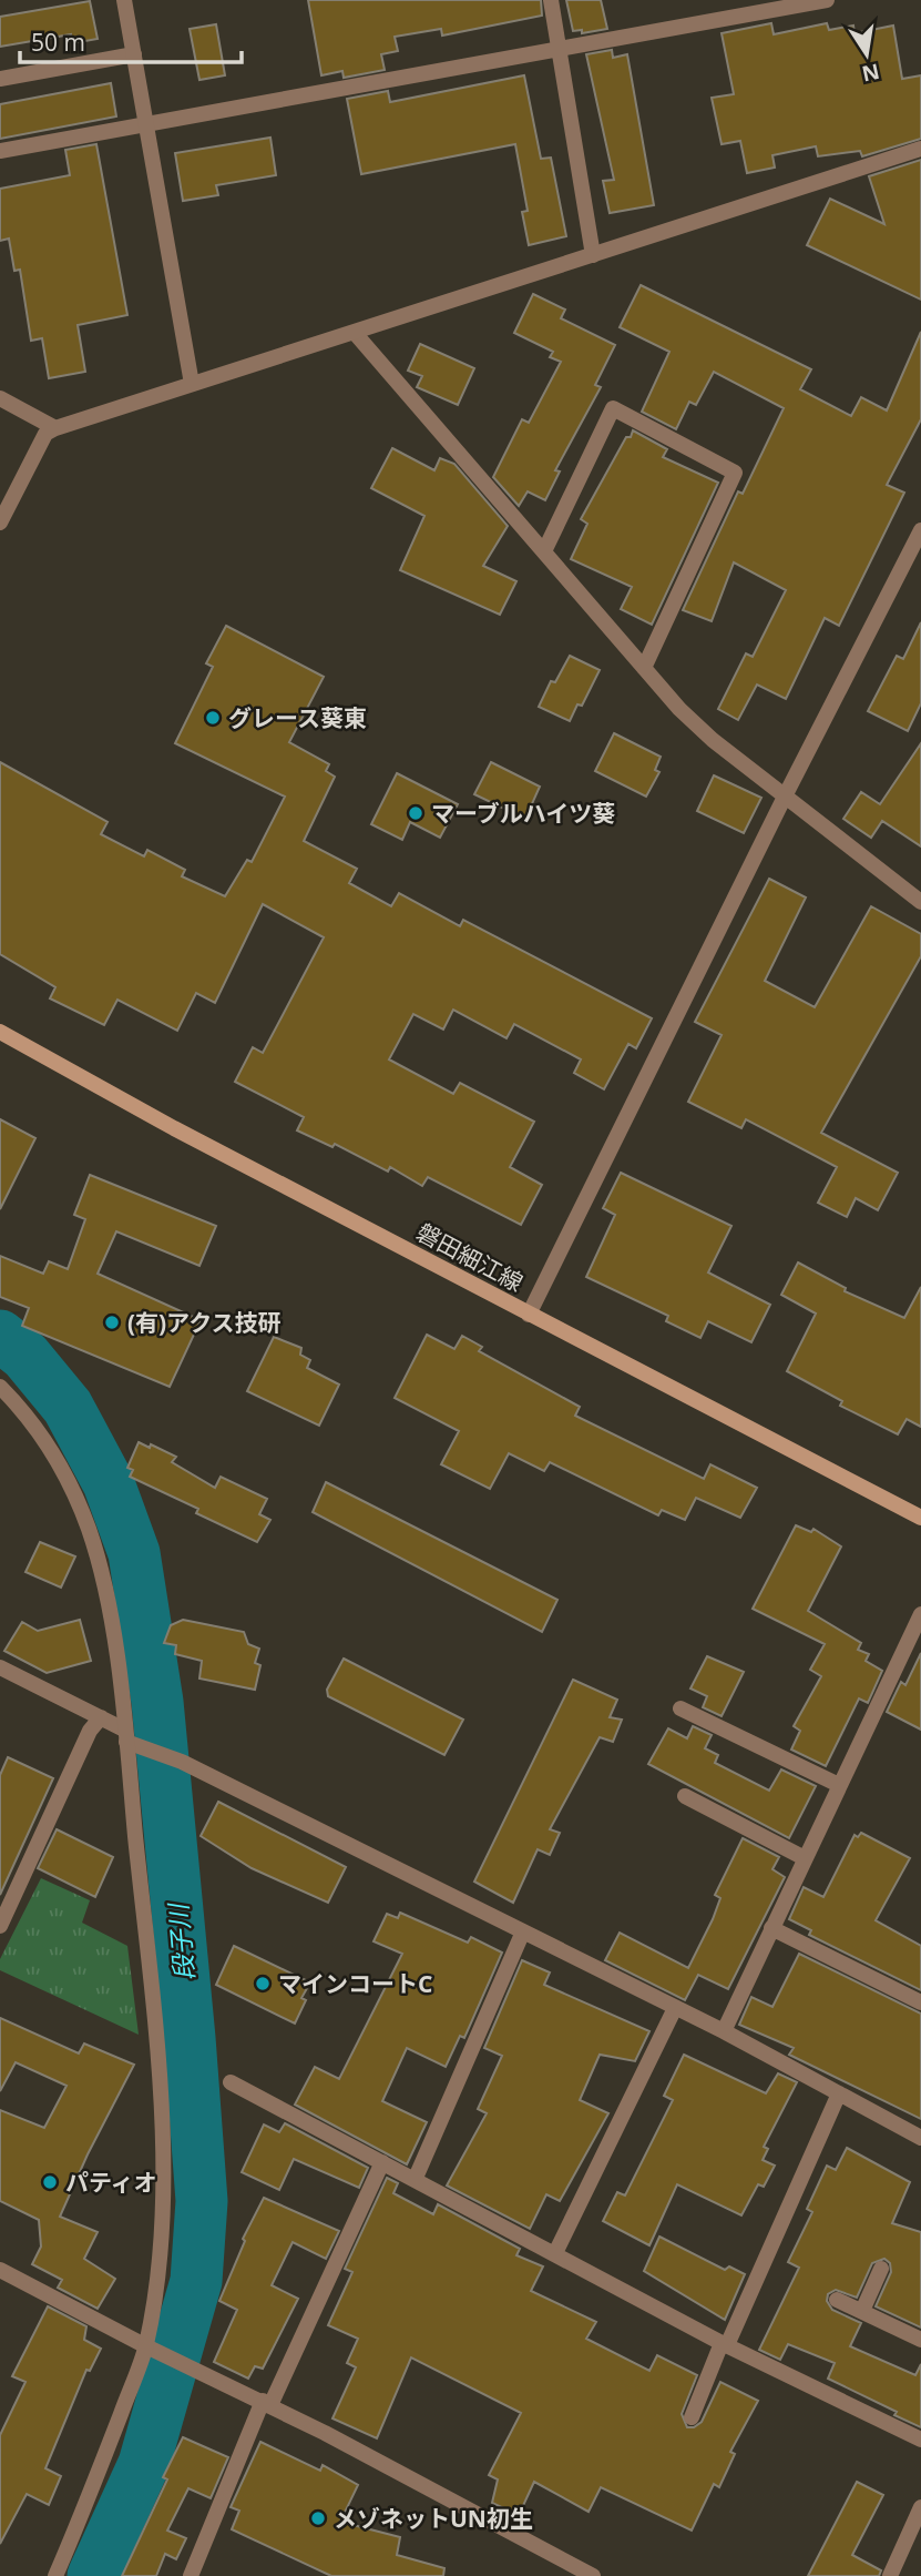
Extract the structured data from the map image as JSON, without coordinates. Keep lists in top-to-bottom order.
{
  "streets": {
    "main road": ["磐田細江線"]
  },
  "water": ["段子川"],
  "places": [
    "グレース葵東",
    "マーブルハイツ葵",
    "(有)アクス技研",
    "マインコートC",
    "パティオ",
    "メゾネットUN初生"
  ],
  "scale_bar": "50 m",
  "north": "bottom"
}
